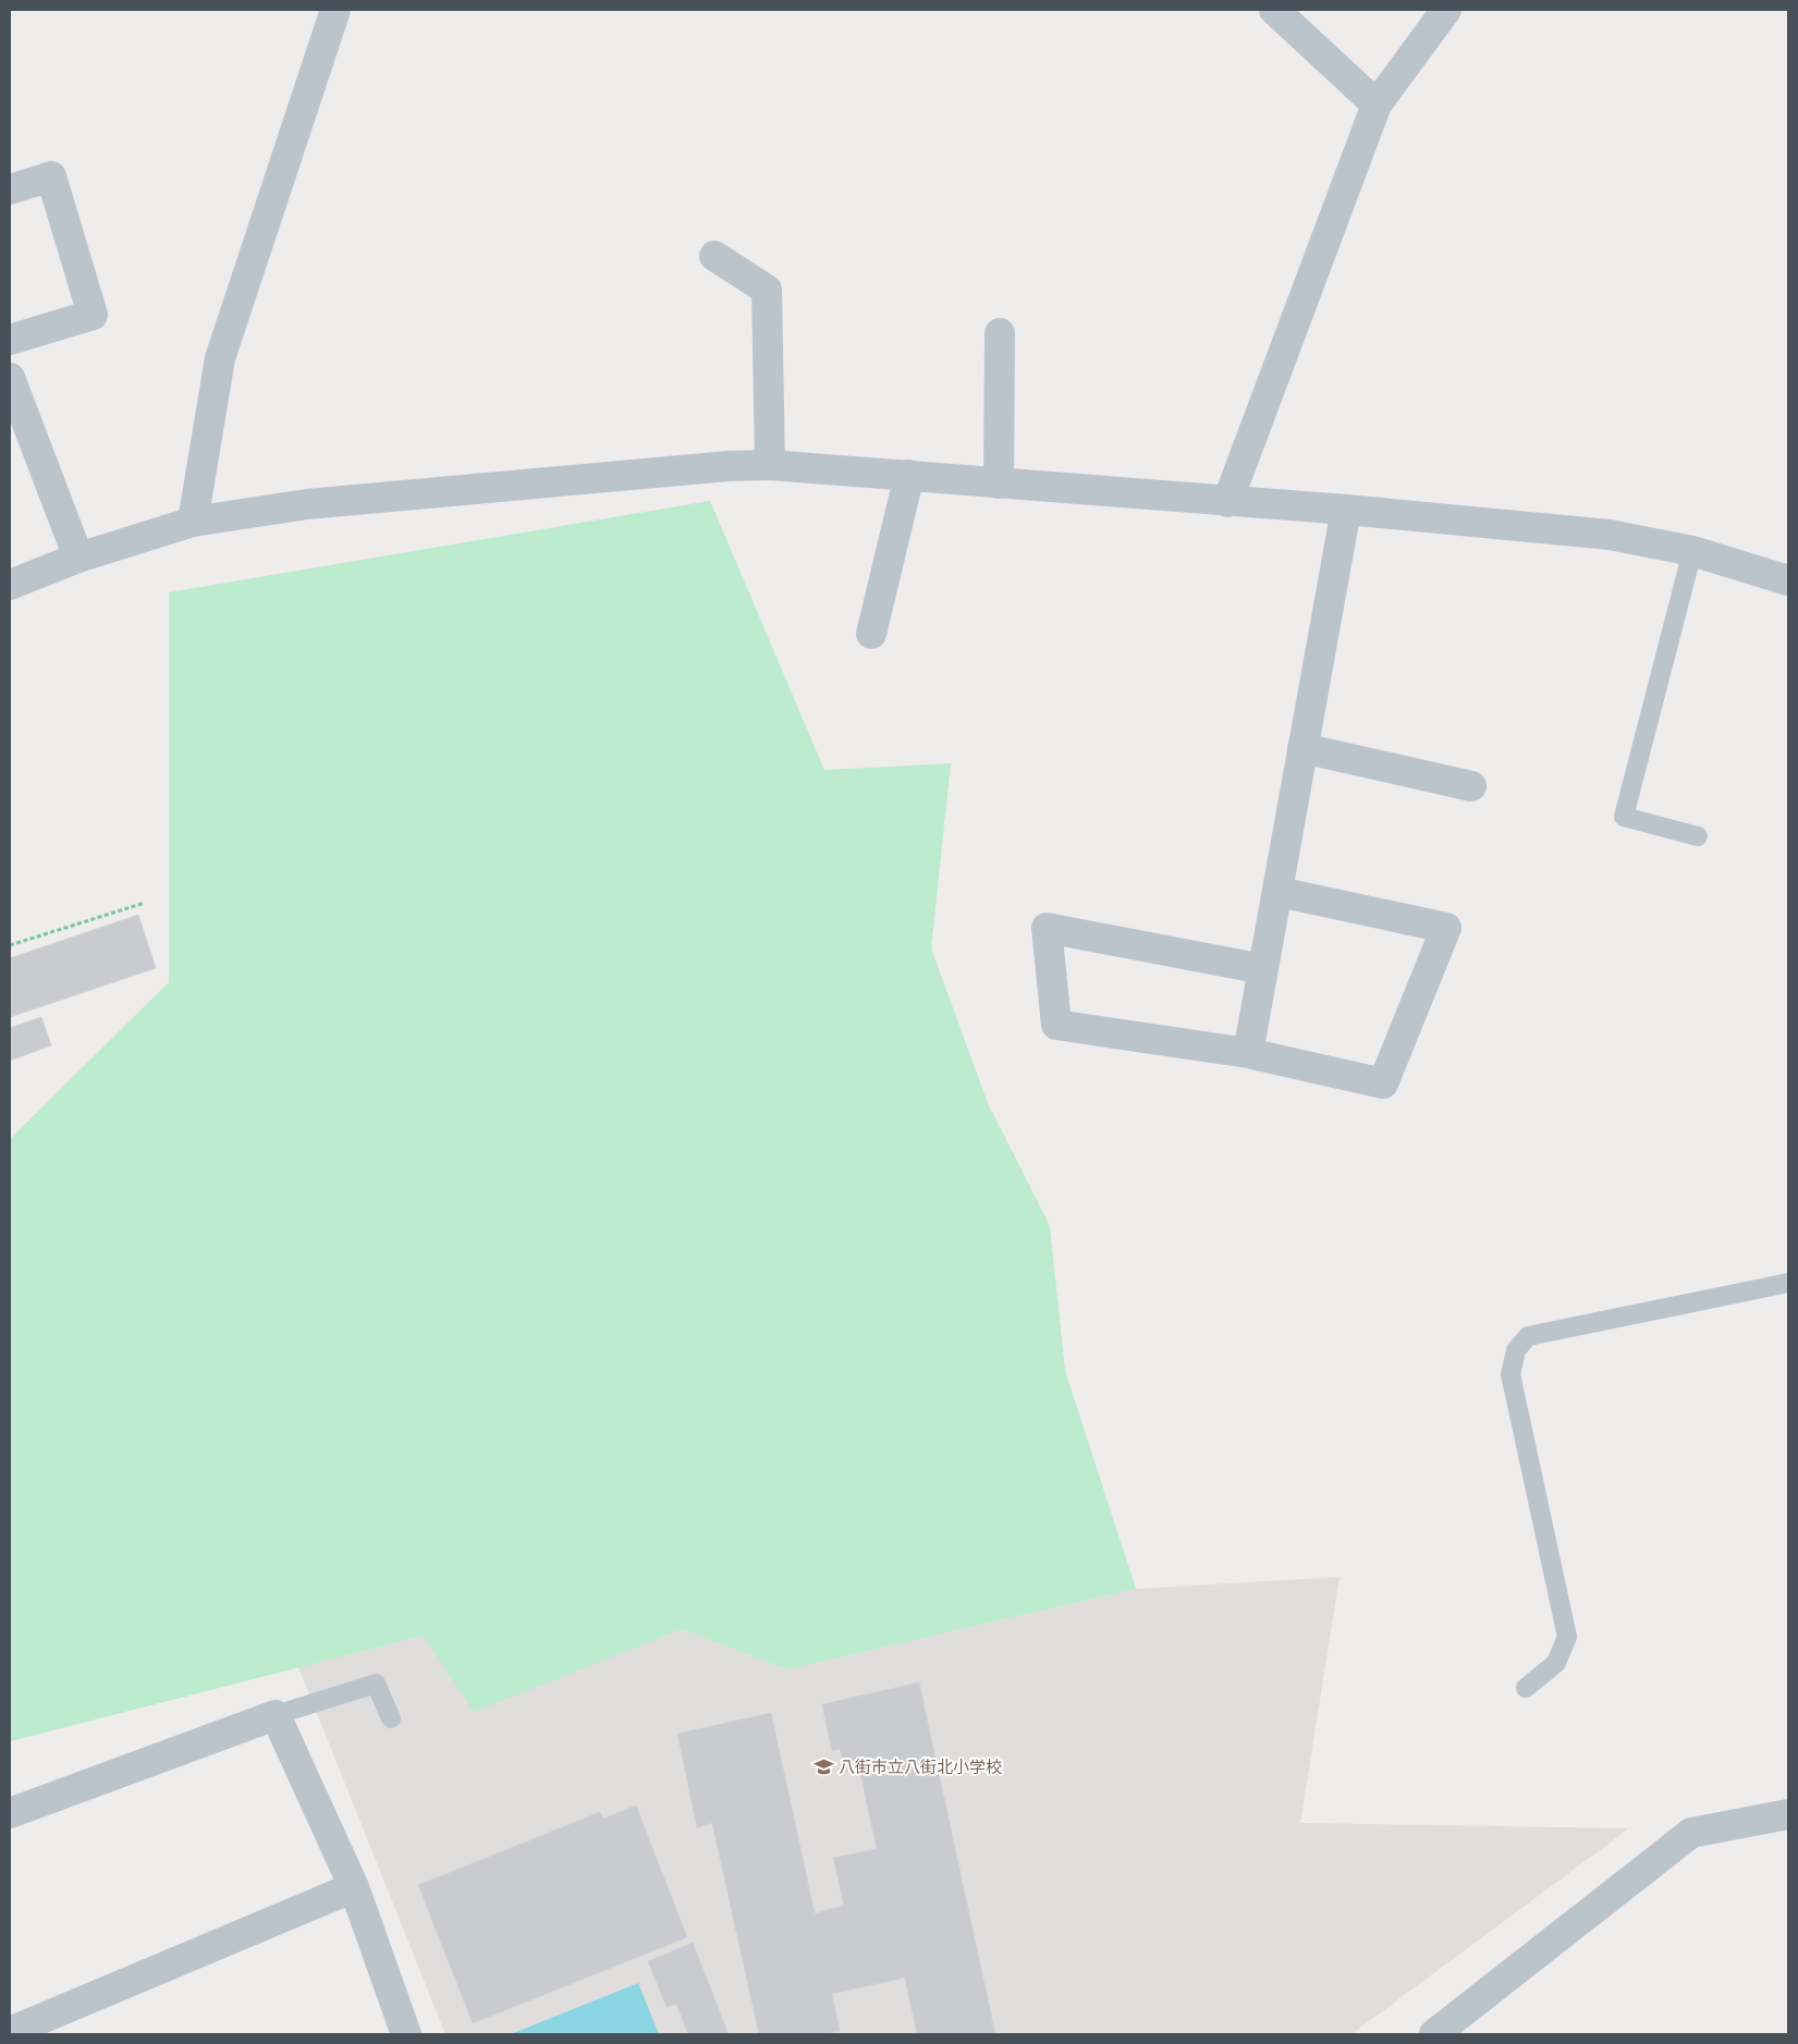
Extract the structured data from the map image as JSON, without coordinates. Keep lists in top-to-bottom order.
{
  "places": {
    "school or university": ["八街市立八街北小学校"]
  }
}
